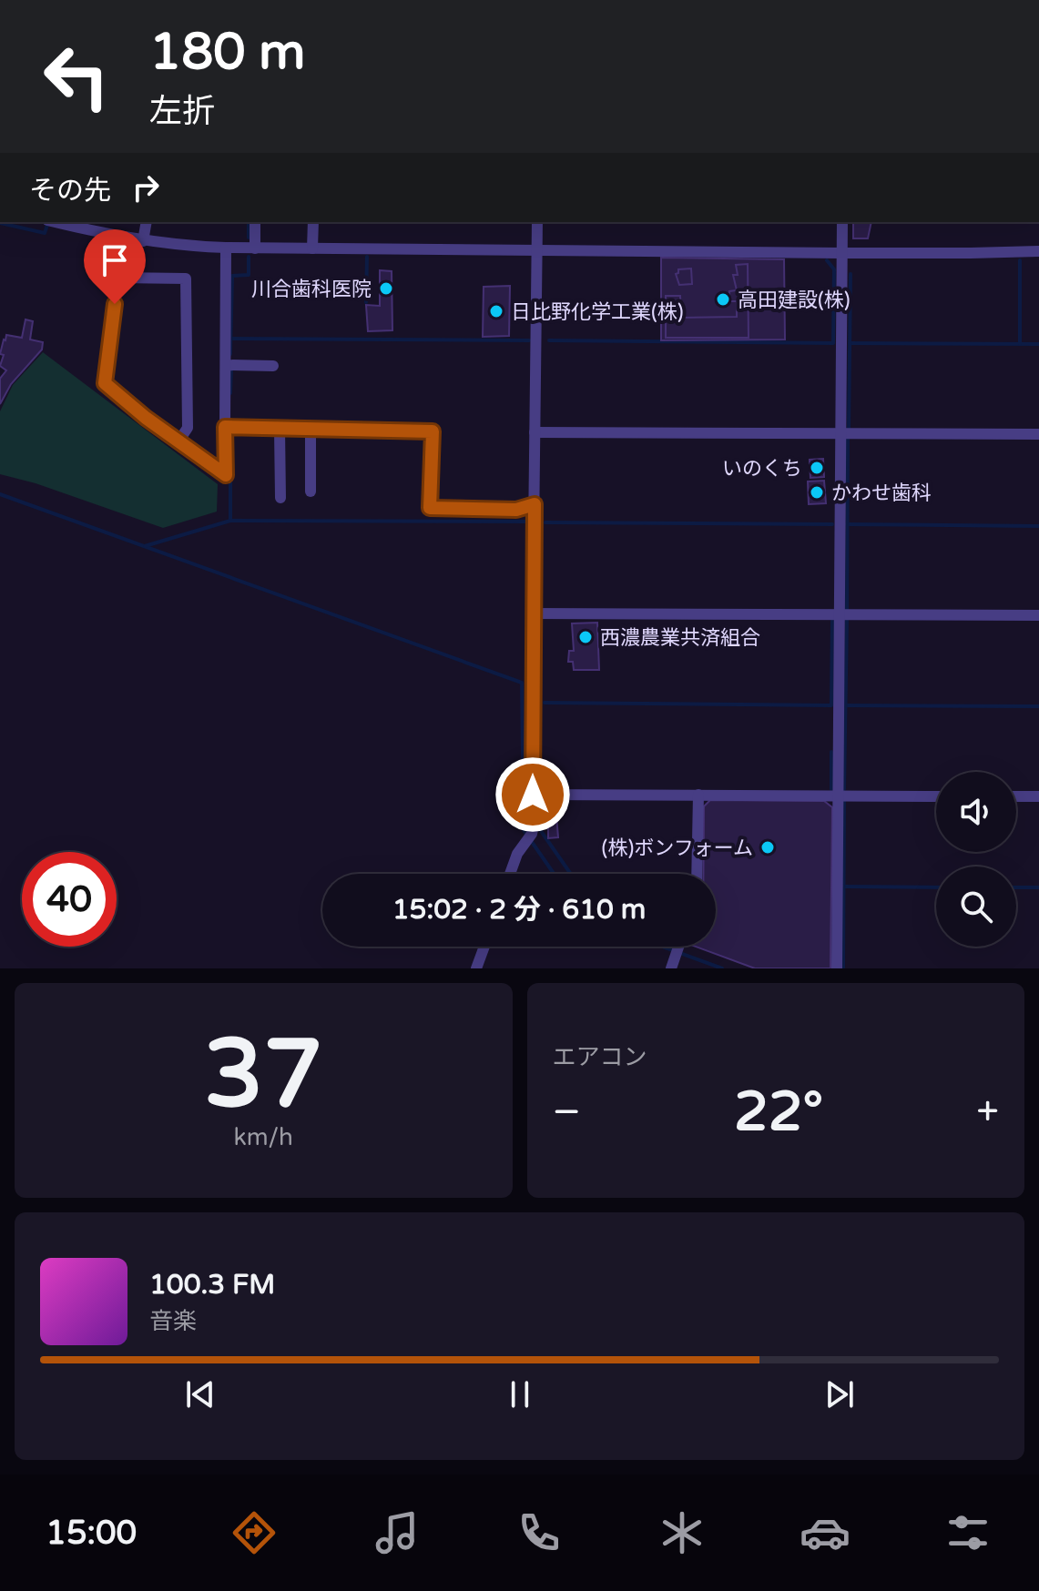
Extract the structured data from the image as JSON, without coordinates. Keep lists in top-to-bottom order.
{
  "places": [
    "川合歯科医院",
    "高田建設(株)",
    "日比野化学工業(株)",
    "いのくち",
    "かわせ歯科",
    "西濃農業共済組合",
    "(株)ボンフォーム"
  ],
  "page": {
    "turn": ["180 m", "左折"],
    "then": "その先",
    "limit": "40",
    "trip": "15:02 · 2 分 · 610 m",
    "tile": [
      ["37", "km/h"],
      "エアコン"
    ],
    "heat": ["−", "22°", "+"],
    "song": ["100.3 FM", "音楽"],
    "tabs": "15:00"
  }
}
